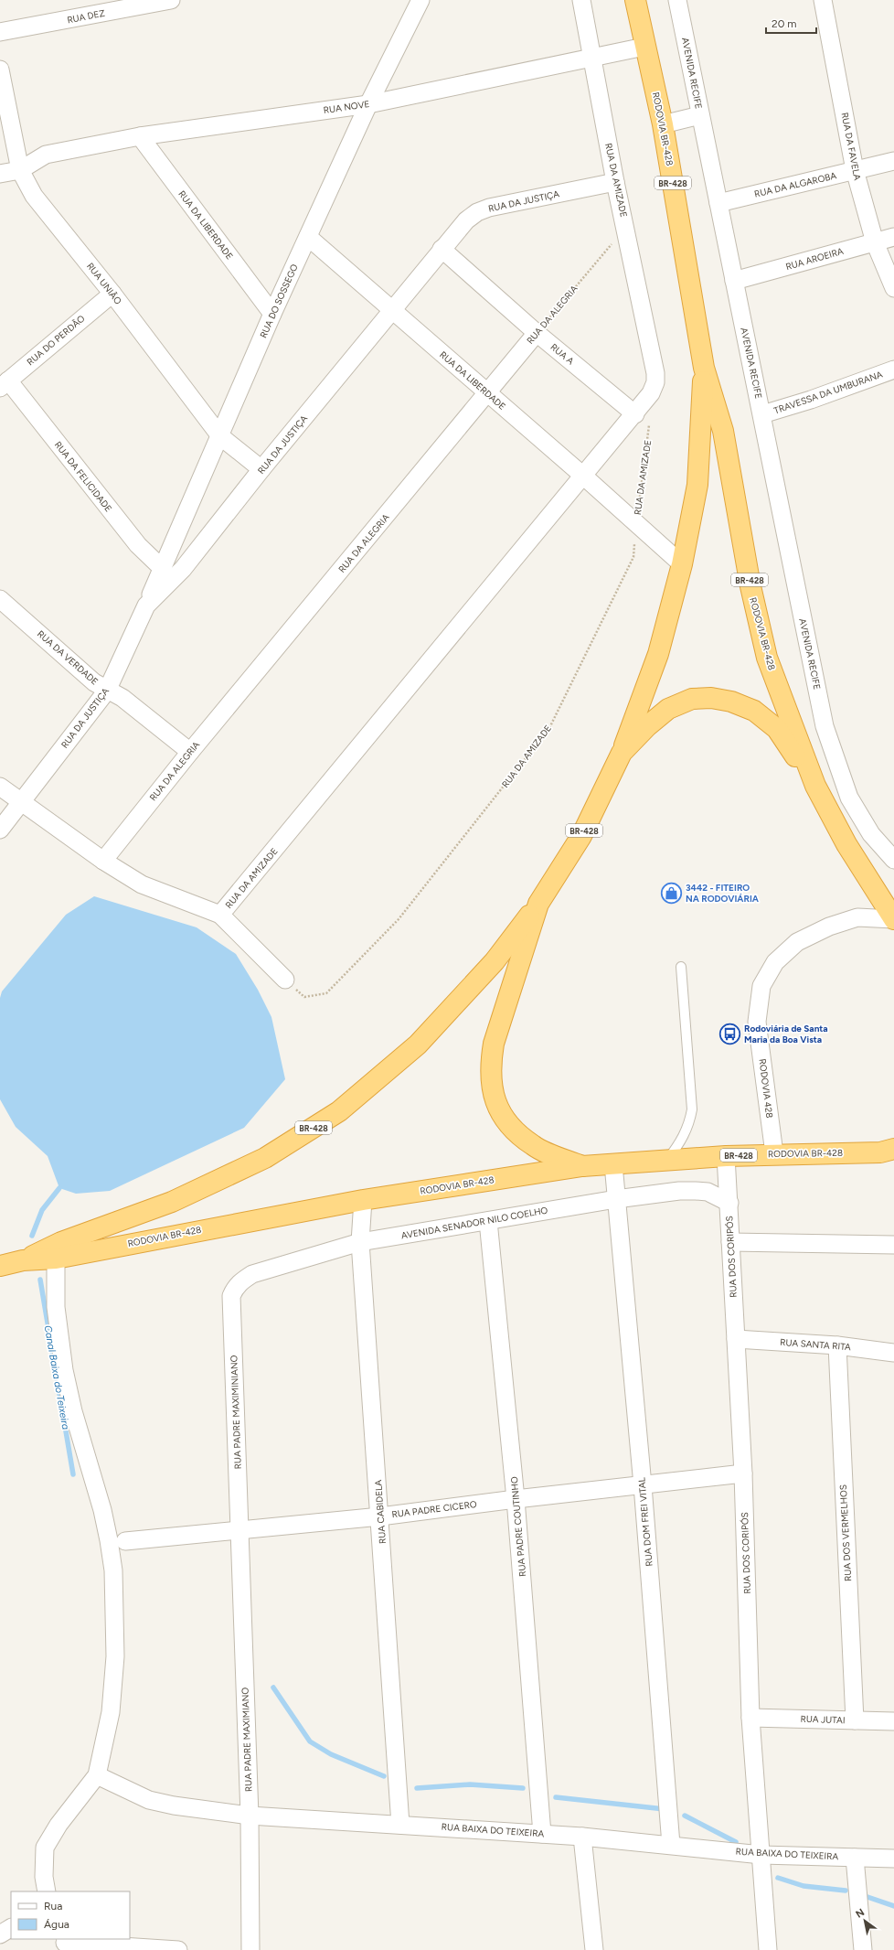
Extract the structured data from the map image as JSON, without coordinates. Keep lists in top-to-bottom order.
{
  "streets": {
    "highway": ["RODOVIA BR-428", "BR-428"],
    "street": [
      "RUA DEZ",
      "AVENIDA RECIFE",
      "RUA NOVE",
      "RUA DA FAVELA",
      "RUA DA AMIZADE",
      "RUA DA ALGAROBA",
      "RUA DA JUSTIÇA",
      "RUA DA LIBERDADE",
      "RUA AROEIRA",
      "RUA UNIÃO",
      "RUA DO SOSSEGO",
      "RUA DA ALEGRIA",
      "RUA DO PERDÃO",
      "RUA A",
      "TRAVESSA DA UMBURANA",
      "RUA DA FELICIDADE",
      "RUA DA VERDADE",
      "RODOVIA 428",
      "AVENIDA SENADOR NILO COELHO",
      "RUA DOS CORIPÓS",
      "RUA SANTA RITA",
      "RUA PADRE MAXIMINIANO",
      "RUA PADRE CICERO",
      "RUA CABIDELA",
      "RUA DOM FREI VITAL",
      "RUA PADRE COUTINHO",
      "RUA DOS VERMELHOS",
      "RUA JUTAI",
      "RUA PADRE MAXIMIANO",
      "RUA BAIXA DO TEIXEIRA"
    ]
  },
  "crossings": [
    ["AVENIDA RECIFE", "RUA DA ALGAROBA"],
    ["AVENIDA RECIFE", "RUA AROEIRA"],
    ["AVENIDA RECIFE", "TRAVESSA DA UMBURANA"],
    ["RUA NOVE", "RODOVIA BR-428"],
    ["RUA NOVE", "RUA DA AMIZADE"],
    ["RUA NOVE", "RUA DA LIBERDADE"],
    ["RUA NOVE", "RUA UNIÃO"],
    ["RUA NOVE", "RUA DO SOSSEGO"],
    ["RODOVIA BR-428", "BR-428"],
    ["RODOVIA BR-428", "RUA DA LIBERDADE"],
    ["RODOVIA BR-428", "RODOVIA 428"],
    ["RODOVIA BR-428", "RUA DOS CORIPÓS"],
    ["RODOVIA BR-428", "RUA CABIDELA"],
    ["RODOVIA BR-428", "RUA DOM FREI VITAL"],
    ["RUA DA FAVELA", "RUA DA ALGAROBA"],
    ["RUA DA FAVELA", "RUA AROEIRA"],
    ["RUA DA AMIZADE", "RUA DA JUSTIÇA"],
    ["RUA DA AMIZADE", "RUA DA LIBERDADE"],
    ["RUA DA AMIZADE", "RUA DA ALEGRIA"],
    ["RUA DA AMIZADE", "RUA A"],
    ["RUA DA JUSTIÇA", "RUA DA LIBERDADE"],
    ["RUA DA JUSTIÇA", "RUA UNIÃO"],
    ["RUA DA JUSTIÇA", "RUA DO SOSSEGO"],
    ["RUA DA JUSTIÇA", "RUA A"],
    ["RUA DA JUSTIÇA", "RUA DA VERDADE"],
    ["RUA DA LIBERDADE", "RUA DO SOSSEGO"],
    ["RUA DA LIBERDADE", "RUA DA ALEGRIA"],
    ["RUA UNIÃO", "RUA DO SOSSEGO"],
    ["RUA UNIÃO", "RUA DO PERDÃO"],
    ["RUA DO SOSSEGO", "RUA DA FELICIDADE"],
    ["RUA DA ALEGRIA", "RUA A"],
    ["RUA DA ALEGRIA", "RUA DA VERDADE"],
    ["RUA DO PERDÃO", "RUA DA FELICIDADE"],
    ["AVENIDA SENADOR NILO COELHO", "RUA DOS CORIPÓS"],
    ["AVENIDA SENADOR NILO COELHO", "RUA PADRE MAXIMINIANO"],
    ["AVENIDA SENADOR NILO COELHO", "RUA CABIDELA"],
    ["AVENIDA SENADOR NILO COELHO", "RUA DOM FREI VITAL"],
    ["AVENIDA SENADOR NILO COELHO", "RUA PADRE COUTINHO"],
    ["RUA DOS CORIPÓS", "RUA SANTA RITA"],
    ["RUA DOS CORIPÓS", "RUA PADRE CICERO"],
    ["RUA DOS CORIPÓS", "RUA JUTAI"],
    ["RUA DOS CORIPÓS", "RUA BAIXA DO TEIXEIRA"],
    ["RUA SANTA RITA", "RUA DOS VERMELHOS"],
    ["RUA PADRE MAXIMINIANO", "RUA PADRE CICERO"],
    ["RUA PADRE MAXIMINIANO", "RUA PADRE MAXIMIANO"],
    ["RUA PADRE CICERO", "RUA CABIDELA"],
    ["RUA PADRE CICERO", "RUA DOM FREI VITAL"],
    ["RUA PADRE CICERO", "RUA PADRE COUTINHO"],
    ["RUA PADRE CICERO", "RUA PADRE MAXIMIANO"],
    ["RUA CABIDELA", "RUA BAIXA DO TEIXEIRA"],
    ["RUA DOM FREI VITAL", "RUA BAIXA DO TEIXEIRA"],
    ["RUA PADRE COUTINHO", "RUA BAIXA DO TEIXEIRA"],
    ["RUA DOS VERMELHOS", "RUA JUTAI"],
    ["RUA PADRE MAXIMIANO", "RUA BAIXA DO TEIXEIRA"]
  ],
  "water": ["Canal Baixa do Teixeira"],
  "places": {
    "shop": ["3442 - FITEIRO NA RODOVIÁRIA"],
    "bus stop": ["Rodoviária de Santa Maria da Boa Vista"]
  },
  "legend": ["Rua", "Água"],
  "scale_bar": "20 m",
  "north": "top left"
}
